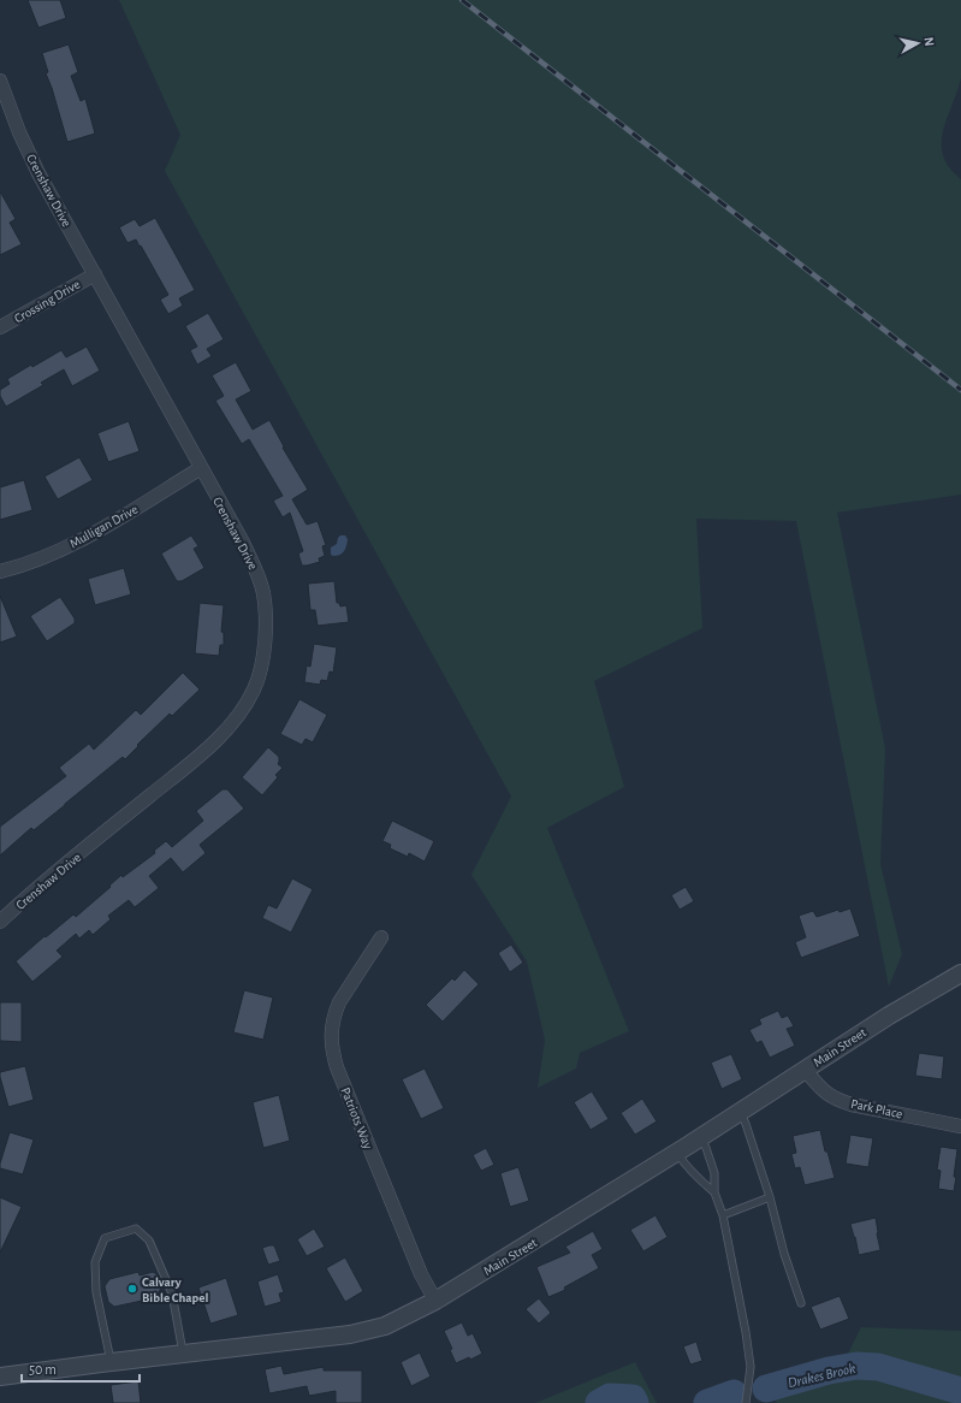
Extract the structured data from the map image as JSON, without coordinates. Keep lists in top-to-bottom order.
{
  "streets": {
    "street": [
      "Crenshaw Drive",
      "Crossing Drive",
      "Mulligan Drive",
      "Main Street",
      "Park Place",
      "Patriots Way"
    ]
  },
  "crossings": [
    ["Crenshaw Drive", "Crossing Drive"],
    ["Crenshaw Drive", "Mulligan Drive"],
    ["Main Street", "Park Place"],
    ["Main Street", "Patriots Way"]
  ],
  "water": ["Drakes Brook"],
  "places": ["Calvary Bible Chapel"],
  "scale_bar": "50 m",
  "north": "right"
}
